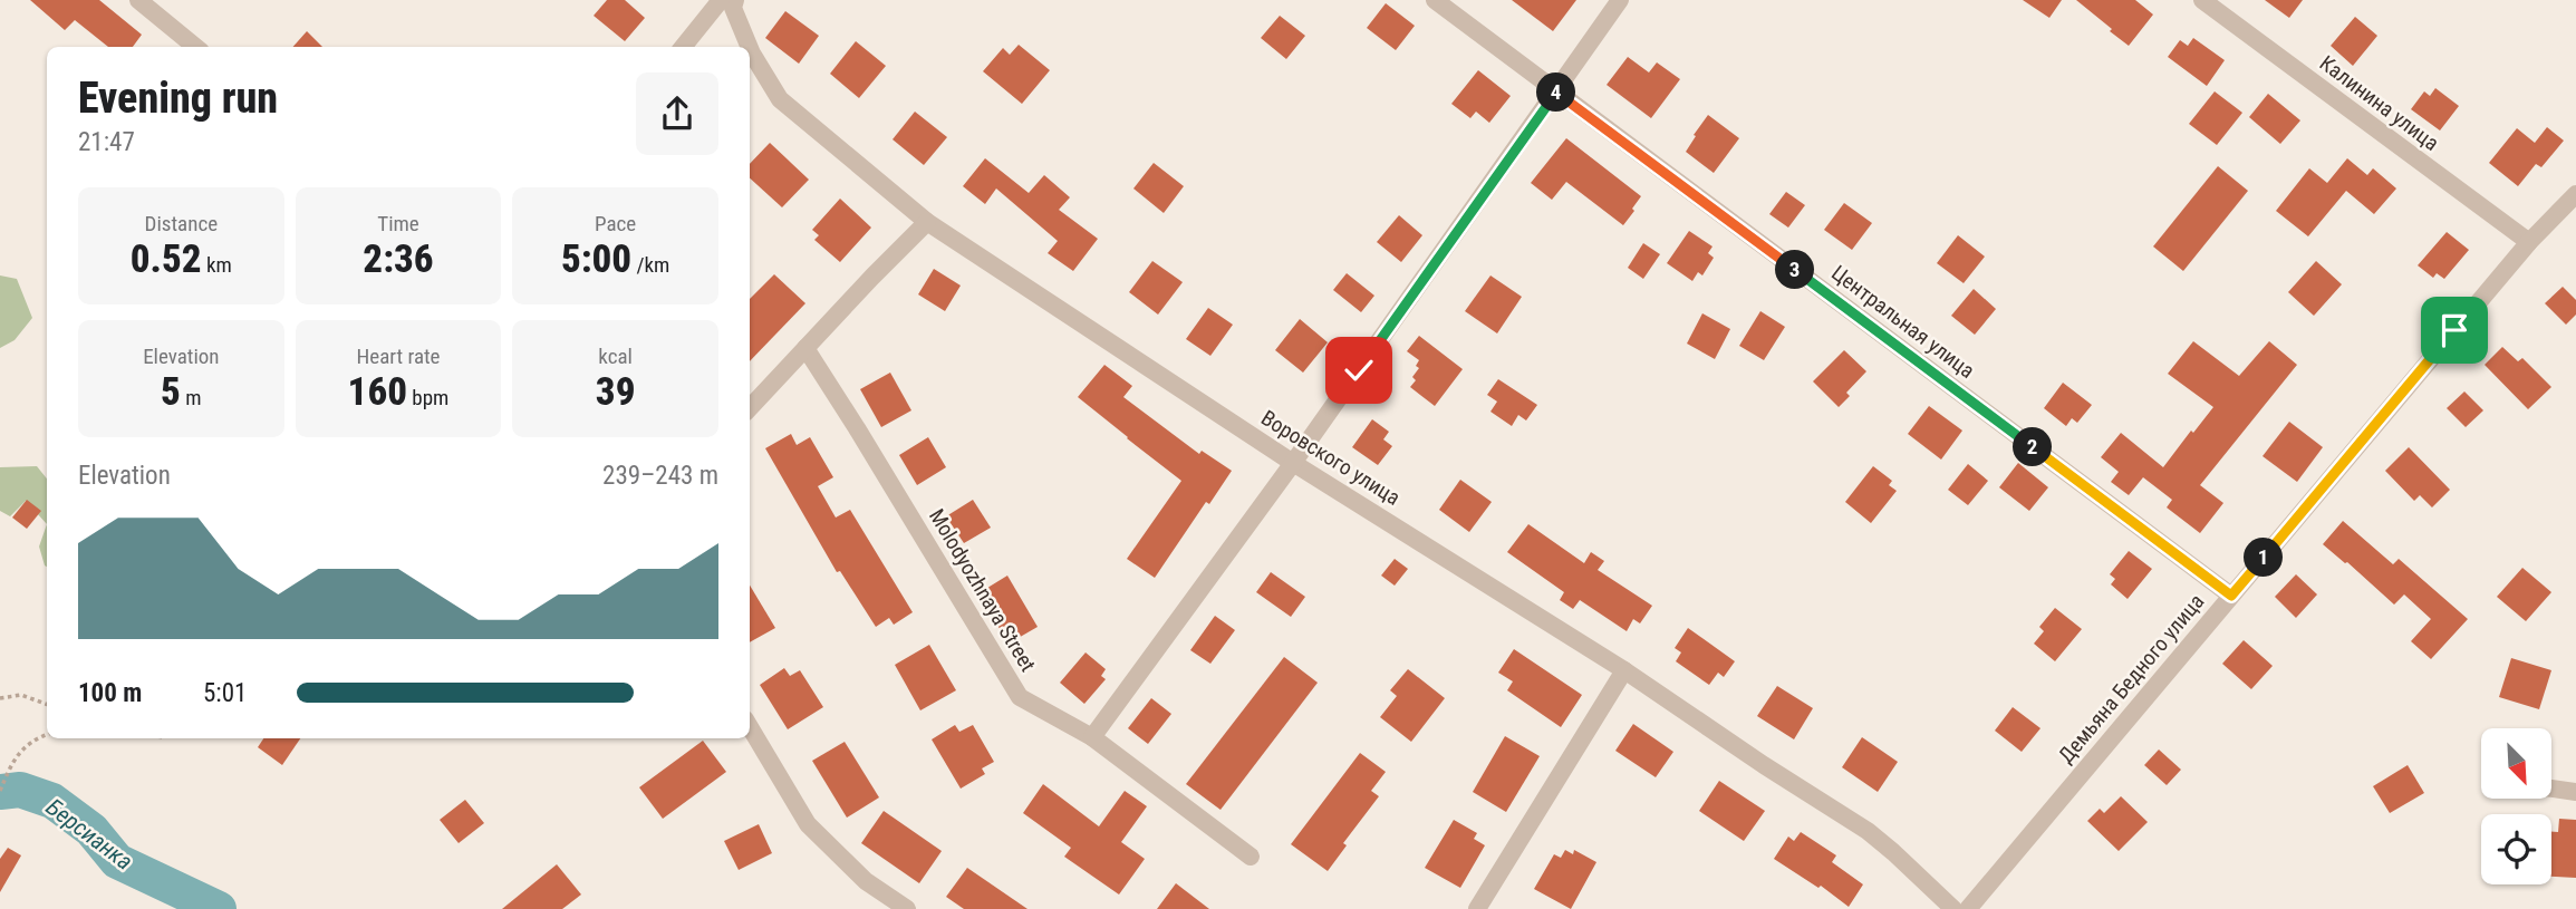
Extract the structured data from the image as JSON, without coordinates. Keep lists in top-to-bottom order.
{
  "streets": {
    "street": [
      "Калинина улица",
      "Центральная улица",
      "Воровского улица",
      "Molodyozhnaya Street",
      "Демьяна Бедного улица"
    ]
  },
  "crossings": [
    ["Калинина улица", "Демьяна Бедного улица"],
    ["Центральная улица", "Демьяна Бедного улица"]
  ],
  "water": ["Берсианка"],
  "north": "bottom right",
  "page": {
    "heading": ["Evening run", "21:47"],
    "pins": [
      "4",
      "3",
      "2",
      "1"
    ],
    "stats": [
      ["Distance", "0.52 km"],
      ["Time", "2:36"],
      ["Pace", "5:00 /km"],
      ["Elevation", "5 m"],
      ["Heart rate", "160 bpm"],
      ["kcal", "39"]
    ],
    "chart": ["Elevation", "239–243 m"],
    "list": [
      {
        "name": "100 m",
        "note": "5:01"
      }
    ]
  }
}
